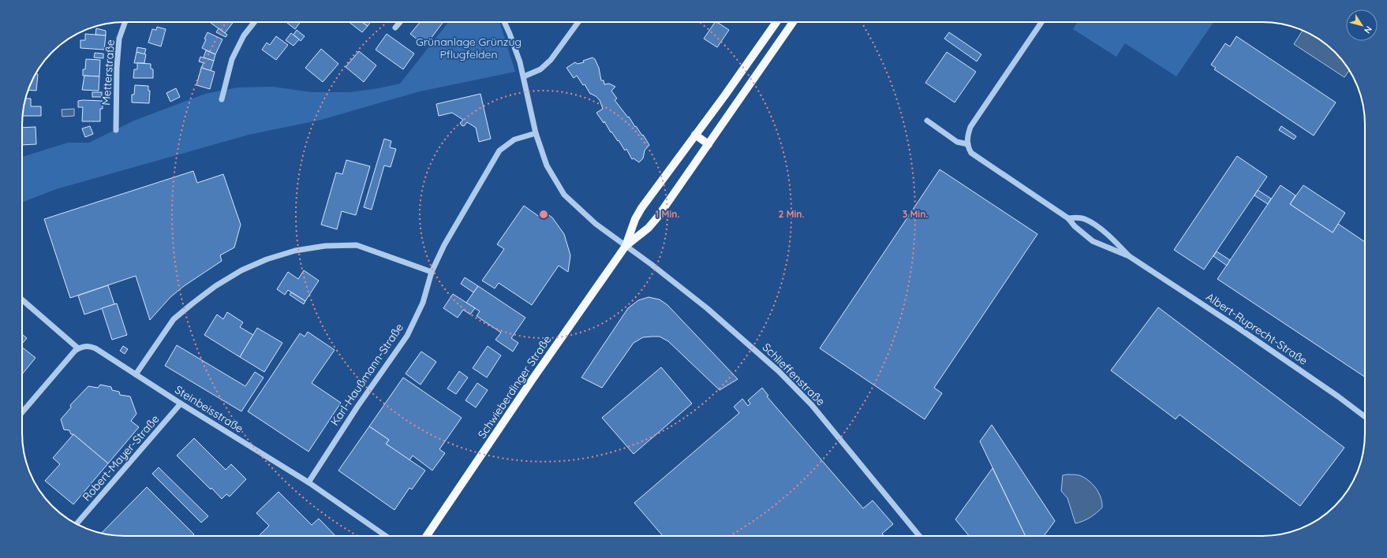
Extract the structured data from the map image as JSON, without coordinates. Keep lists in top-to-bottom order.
{
  "streets": {
    "main road": ["Schwieberdinger Straße"],
    "street": [
      "Metterstraße",
      "Albert-Ruprecht-Straße",
      "Karl-Haußmann-Straße",
      "Schlieffenstraße",
      "Steinbeisstraße",
      "Robert-Mayer-Straße"
    ]
  },
  "crossings": [
    ["Karl-Haußmann-Straße", "Schlieffenstraße"],
    ["Karl-Haußmann-Straße", "Steinbeisstraße"],
    ["Schlieffenstraße", "Schwieberdinger Straße"],
    ["Steinbeisstraße", "Robert-Mayer-Straße"]
  ],
  "parks": ["Grünanlage Grünzug Pflugfelden"],
  "north": "bottom right",
  "rings": ["1 Min.", "2 Min.", "3 Min."]
}
